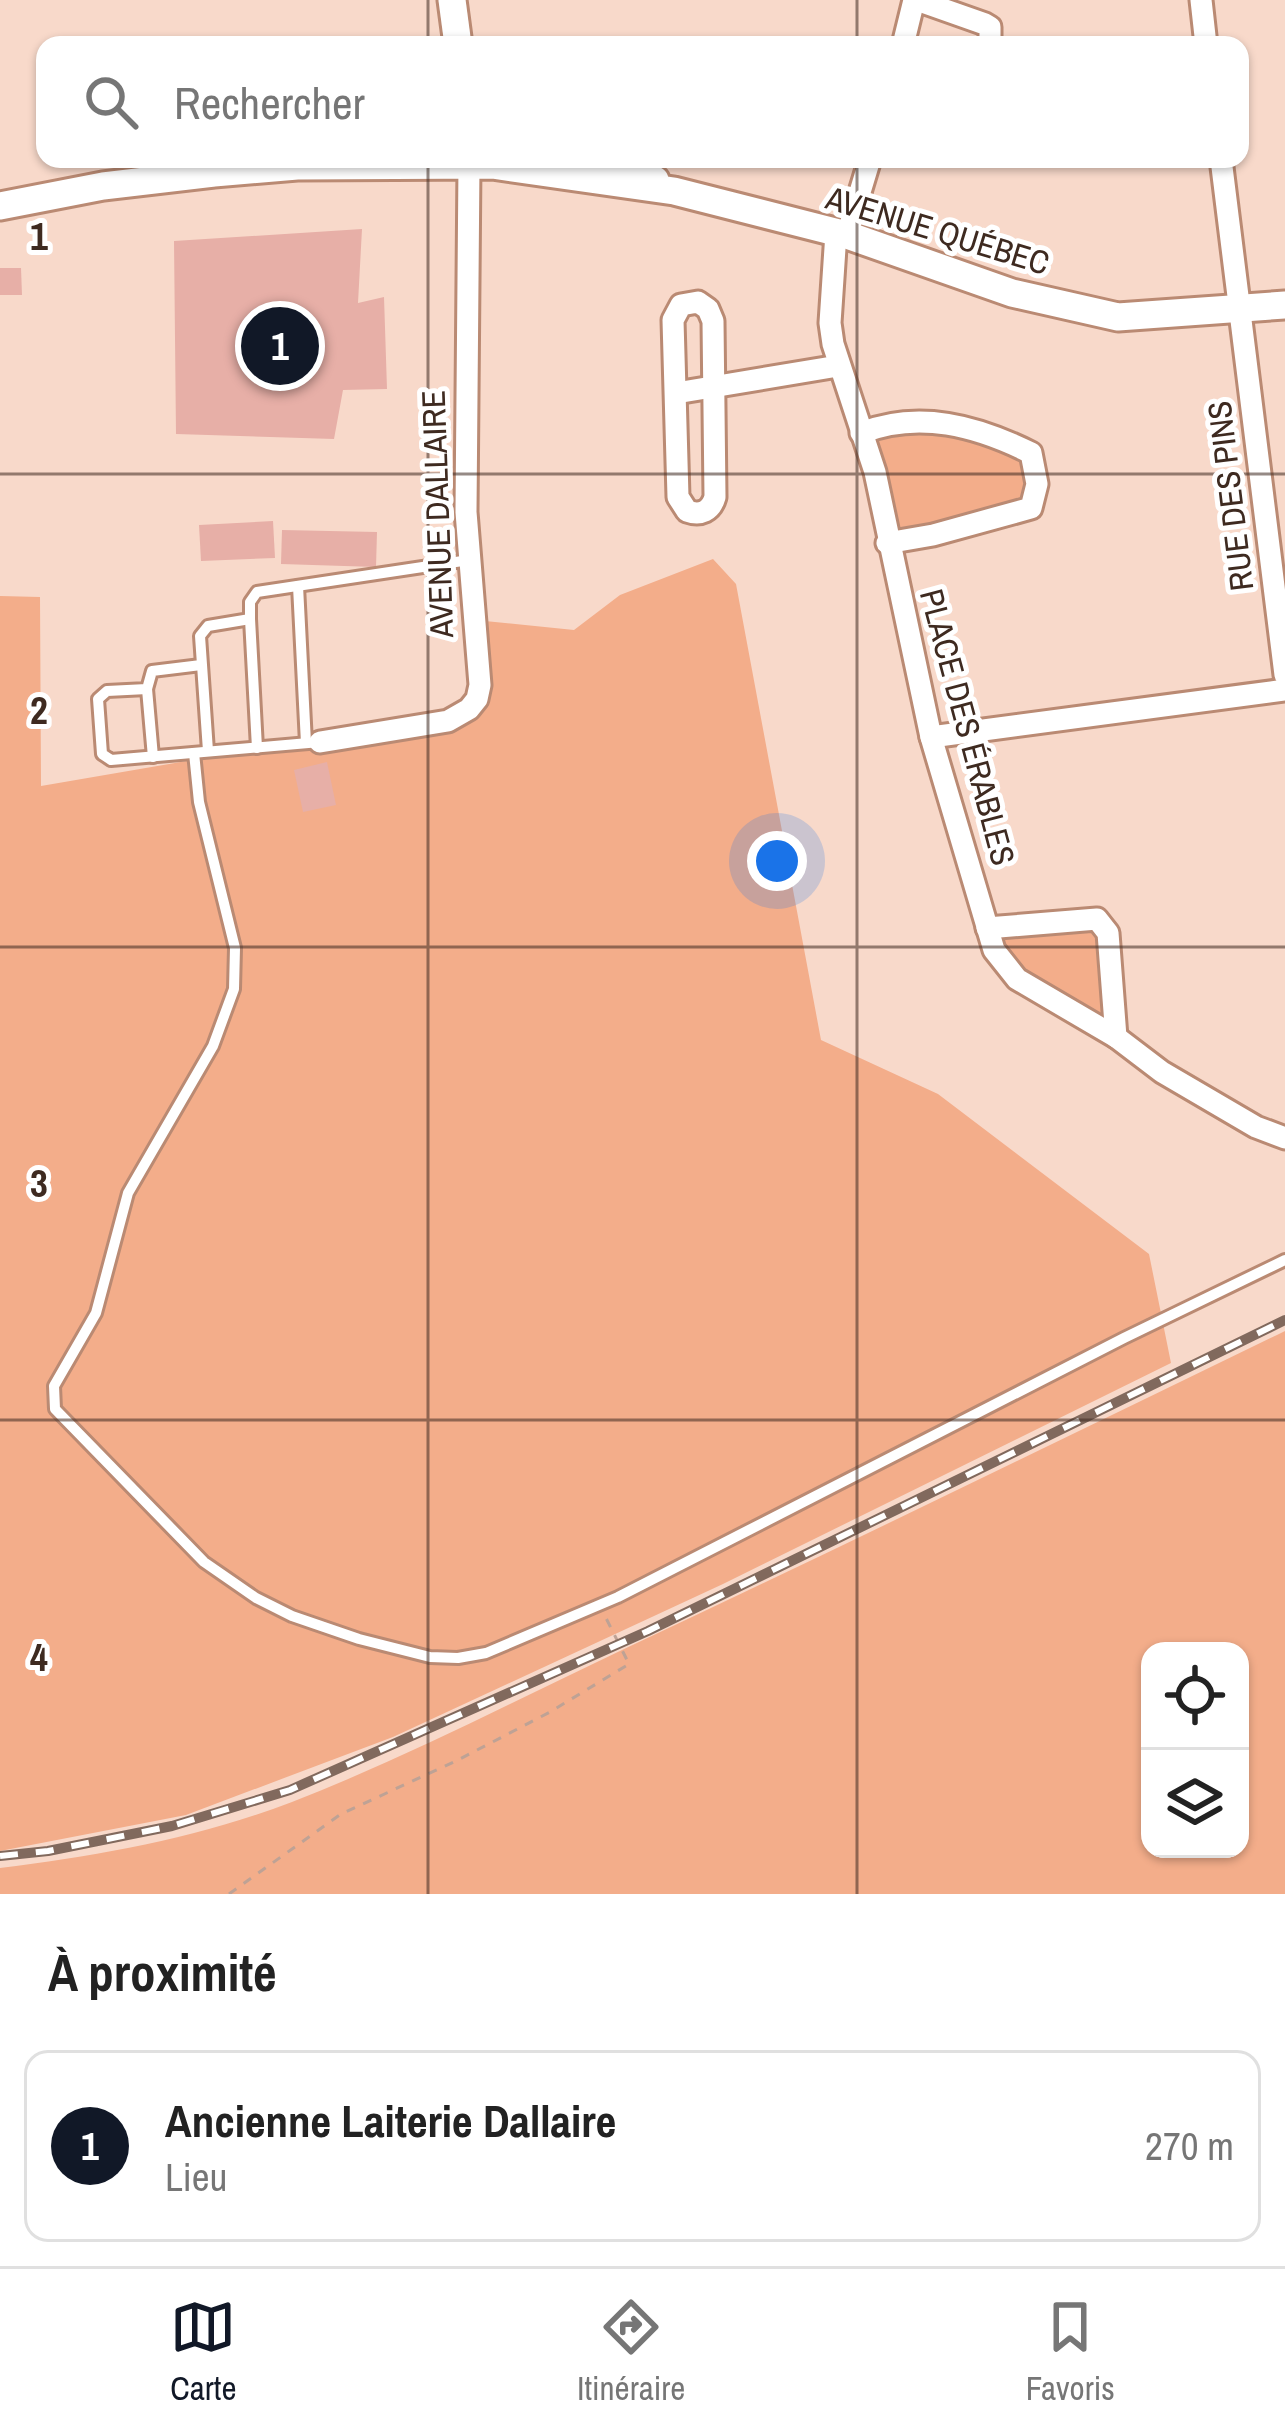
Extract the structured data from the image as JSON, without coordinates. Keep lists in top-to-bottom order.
{
  "streets": {
    "street": [
      "AVENUE QUÉBEC",
      "RUE DES PINS",
      "AVENUE DALLAIRE",
      "PLACE DES ÉRABLES"
    ]
  },
  "crossings": [
    ["AVENUE QUÉBEC", "RUE DES PINS"],
    ["AVENUE QUÉBEC", "PLACE DES ÉRABLES"]
  ],
  "page": {
    "search": "Rechercher",
    "pins": "1",
    "heading": "À proximité",
    "list": [
      {
        "mark": "1",
        "name": "Ancienne Laiterie Dallaire",
        "note": "Lieu",
        "value": "270 m"
      }
    ],
    "nav": ["Carte", "Itinéraire", "Favoris"]
  },
  "grid": {
    "rows": [
      "1",
      "2",
      "3",
      "4"
    ]
  }
}
